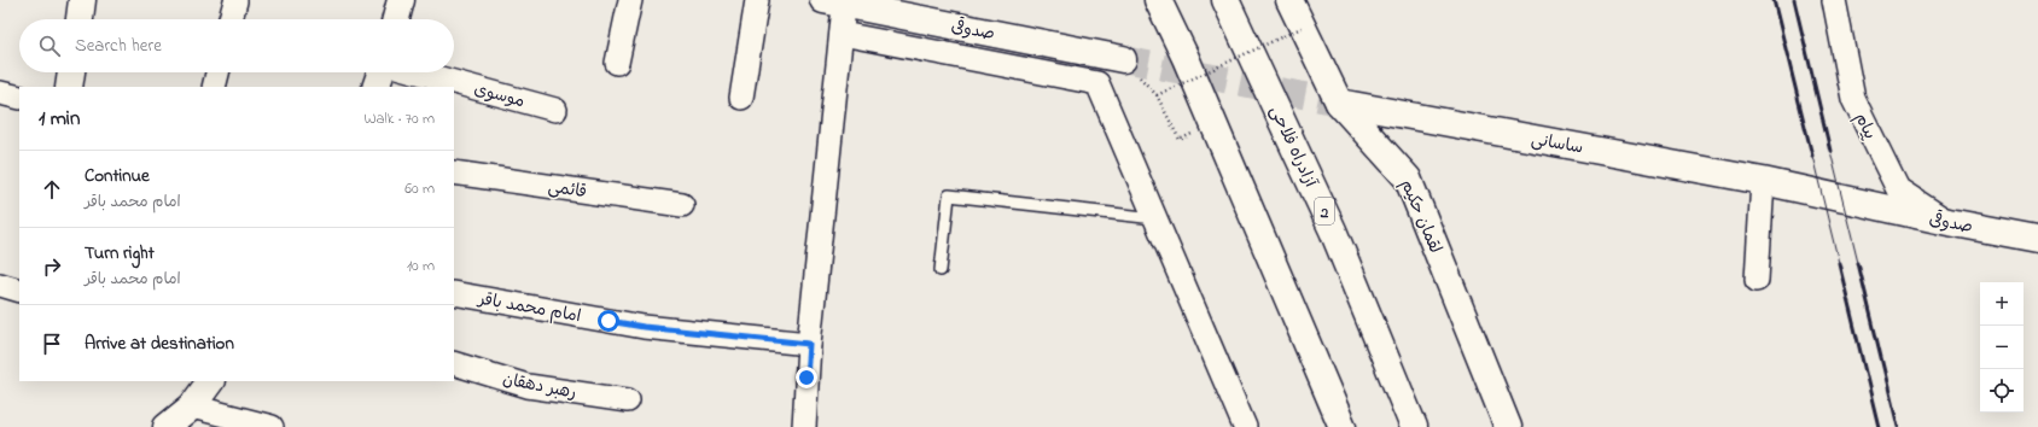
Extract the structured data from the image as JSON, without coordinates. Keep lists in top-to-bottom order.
{
  "streets": {
    "main road": [
      "صدوقی",
      "ساسانی",
      "آزادراه فلاحی",
      "2",
      "لقمان حکیم"
    ],
    "street": [
      "موسوی",
      "پیام",
      "قائمی",
      "امام محمد باقر",
      "رهبر دهقان"
    ]
  },
  "crossings": [
    ["صدوقی", "پیام"],
    ["صدوقی", "ساسانی"],
    ["ساسانی", "لقمان حکیم"]
  ],
  "page": {
    "search": "Search here",
    "heading": ["1 min", "Walk · 70 m"],
    "list": [
      ["Continue", "امام محمد باقر", "60 m"],
      ["Turn right", "امام محمد باقر", "10 m"],
      "Arrive at destination"
    ],
    "map_buttons": ["+", "−"]
  }
}
